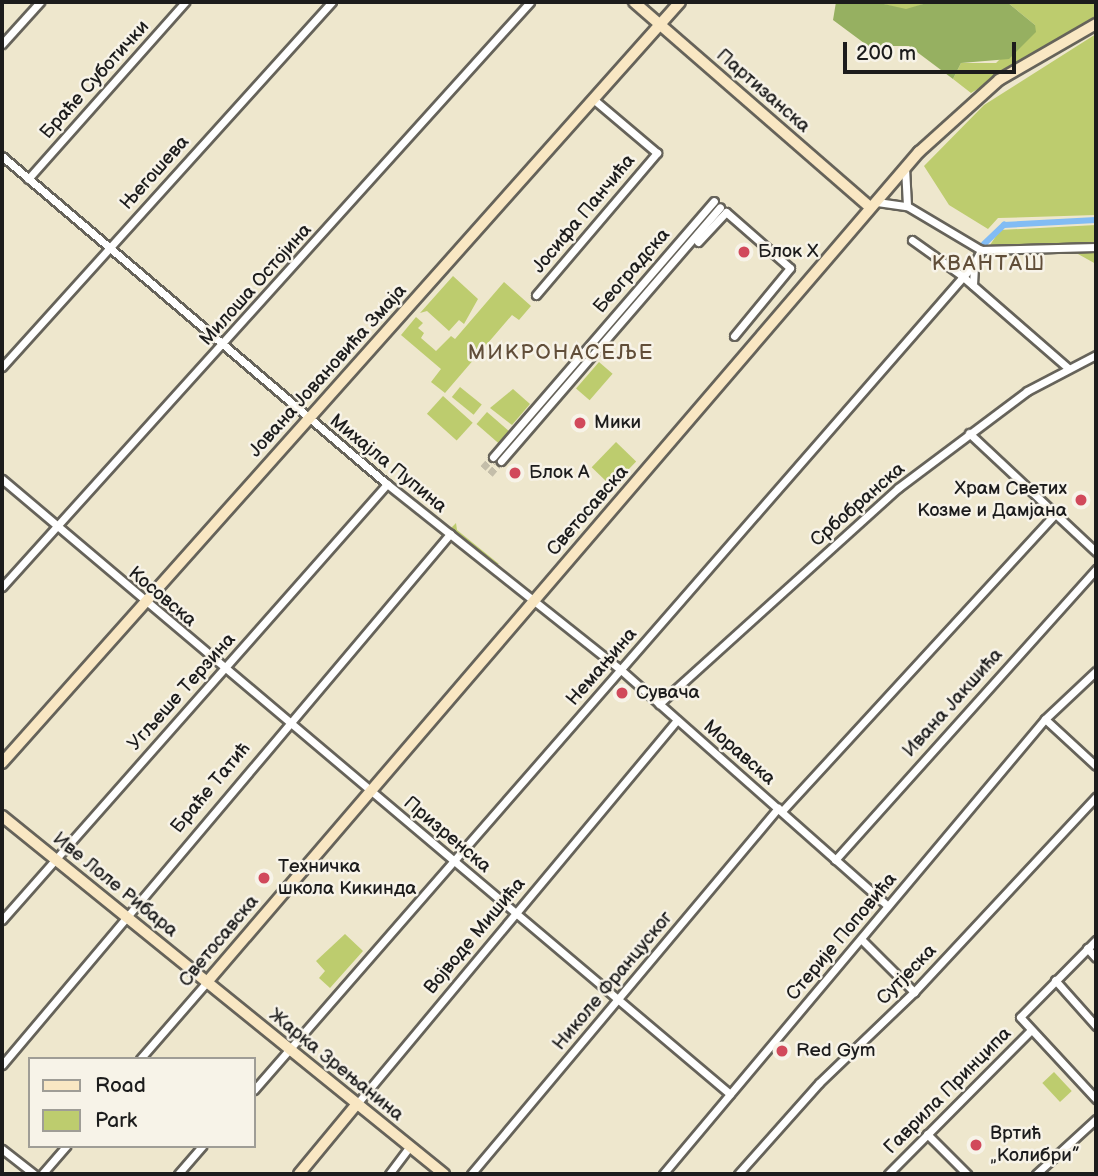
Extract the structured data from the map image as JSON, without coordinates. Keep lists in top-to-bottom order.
{
  "streets": {
    "street": [
      "Браће Суботички",
      "Партизанска",
      "Његошева",
      "Јосифа Панчића",
      "Београдска",
      "Милоша Остојина",
      "Јована Јовановића Змаја",
      "Михајла Пупина",
      "Србобранска",
      "Светосавска",
      "Косовска",
      "Немањина",
      "Угљеше Терзина",
      "Ивана Јакшића",
      "Моравска",
      "Браће Татић",
      "Призренска",
      "Иве Лоле Рибара",
      "Војводе Мишића",
      "Стерије Поповића",
      "Сутјеска",
      "Николе Француског",
      "Жарка Зрењанина",
      "Гаврила Принципа"
    ]
  },
  "crossings": [
    ["Браће Суботички", "Михајла Пупина"],
    ["Партизанска", "Јована Јовановића Змаја"],
    ["Партизанска", "Светосавска"],
    ["Његошева", "Михајла Пупина"],
    ["Јосифа Панчића", "Јована Јовановића Змаја"],
    ["Милоша Остојина", "Михајла Пупина"],
    ["Милоша Остојина", "Косовска"],
    ["Јована Јовановића Змаја", "Михајла Пупина"],
    ["Јована Јовановића Змаја", "Косовска"],
    ["Михајла Пупина", "Светосавска"],
    ["Михајла Пупина", "Угљеше Терзина"],
    ["Михајла Пупина", "Моравска"],
    ["Михајла Пупина", "Браће Татић"],
    ["Србобранска", "Моравска"],
    ["Светосавска", "Косовска"],
    ["Светосавска", "Моравска"],
    ["Светосавска", "Призренска"],
    ["Светосавска", "Иве Лоле Рибара"],
    ["Светосавска", "Жарка Зрењанина"],
    ["Косовска", "Угљеше Терзина"],
    ["Косовска", "Браће Татић"],
    ["Косовска", "Призренска"],
    ["Немањина", "Моравска"],
    ["Немањина", "Призренска"],
    ["Немањина", "Жарка Зрењанина"],
    ["Угљеше Терзина", "Иве Лоле Рибара"],
    ["Ивана Јакшића", "Моравска"],
    ["Моравска", "Војводе Мишића"],
    ["Моравска", "Стерије Поповића"],
    ["Моравска", "Николе Француског"],
    ["Браће Татић", "Иве Лоле Рибара"],
    ["Призренска", "Војводе Мишића"],
    ["Призренска", "Стерије Поповића"],
    ["Призренска", "Николе Француског"],
    ["Иве Лоле Рибара", "Жарка Зрењанина"],
    ["Војводе Мишића", "Жарка Зрењанина"]
  ],
  "districts": ["КВАНТАШ", "МИКРОНАСЕЉЕ"],
  "places": [
    "Блок Х",
    "Мики",
    "Блок А",
    "Храм Светих Козме и Дамјана",
    "Сувача",
    "Техничка школа Кикинда",
    "Red Gym",
    "Вртић „Колибри”"
  ],
  "legend": ["Road", "Park"],
  "scale_bar": "200 m"
}
